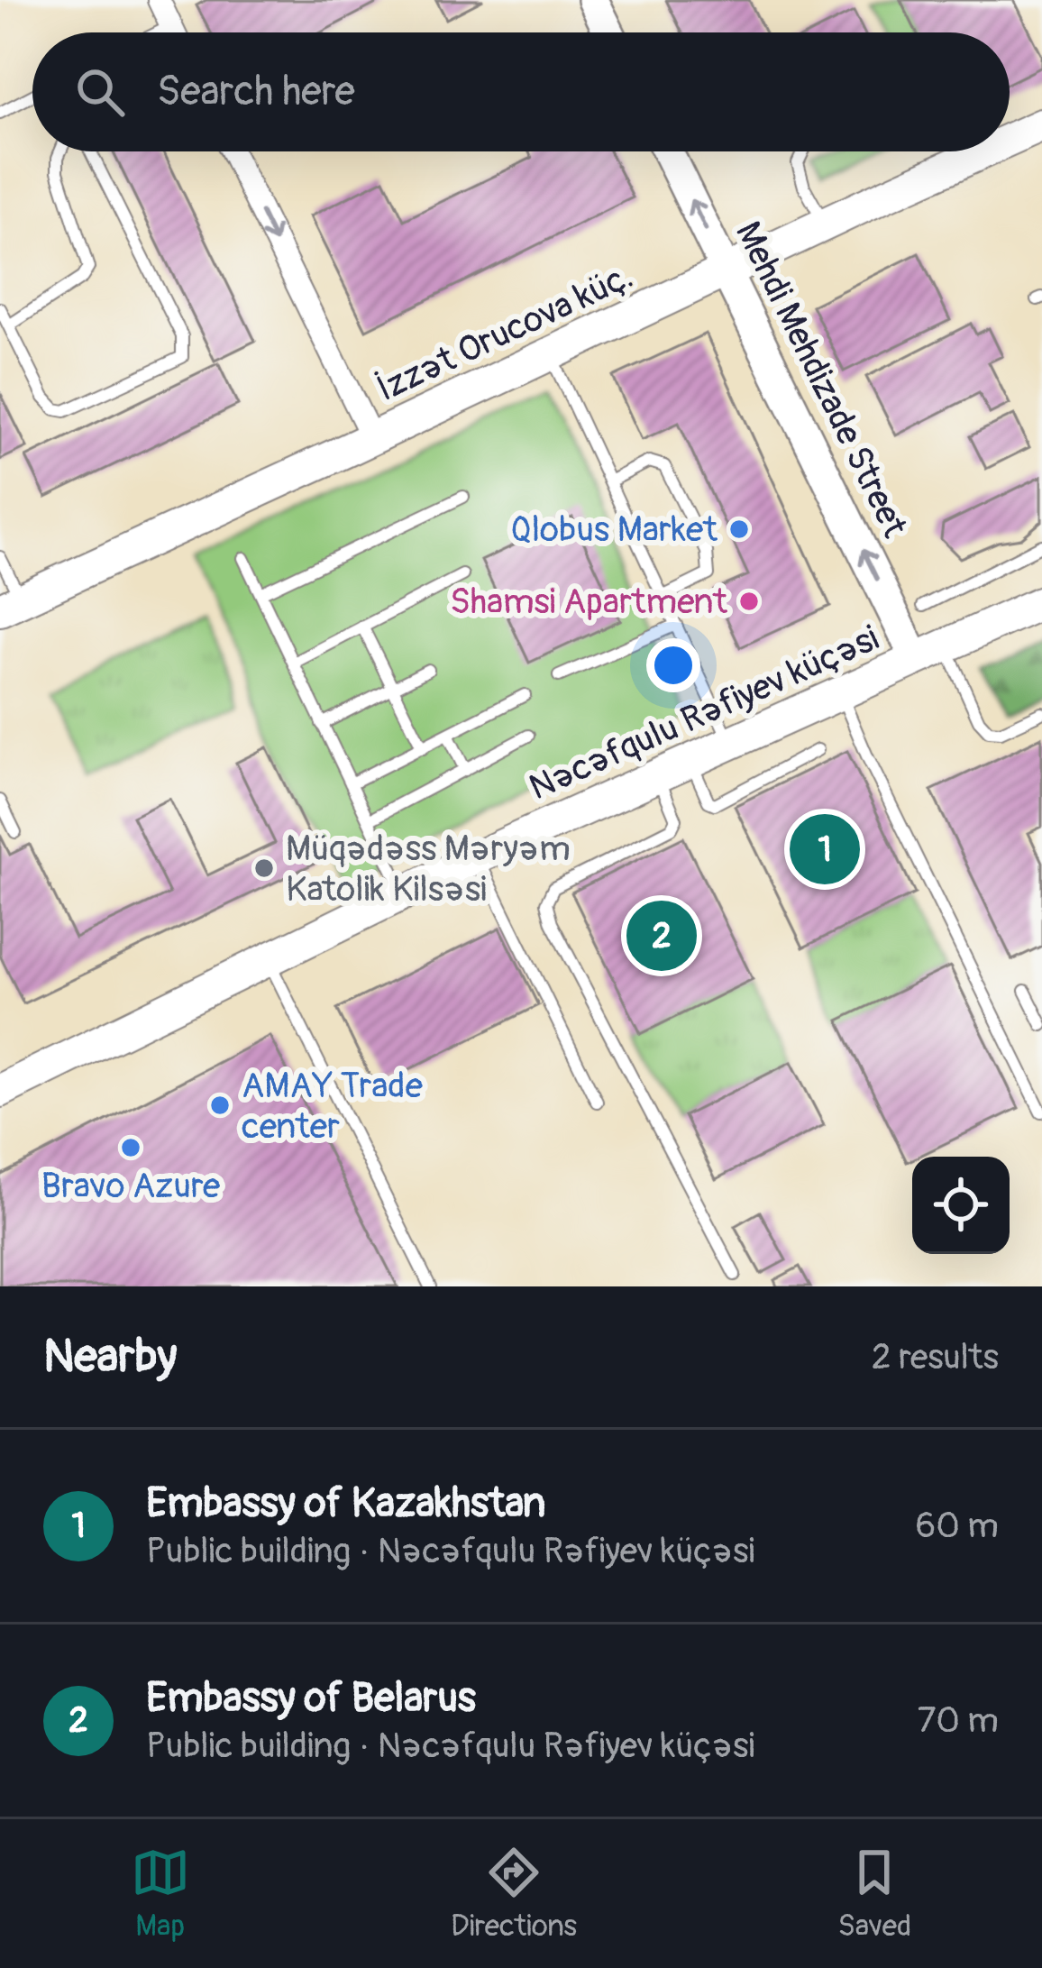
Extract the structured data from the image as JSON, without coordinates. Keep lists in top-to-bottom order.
{
  "streets": {
    "main road": ["İzzət Orucova küç.", "Nəcəfqulu Rəfiyev küçəsi"],
    "street": ["Mehdi Mehdizade Street"]
  },
  "crossings": [
    ["İzzət Orucova küç.", "Mehdi Mehdizade Street"],
    ["Mehdi Mehdizade Street", "Nəcəfqulu Rəfiyev küçəsi"]
  ],
  "one_way": ["Mehdi Mehdizade Street"],
  "places": [
    "Qlobus Market",
    "Shamsi Apartment",
    "Müqədəss Məryəm Katolik Kilsəsi",
    "AMAY Trade center",
    "Bravo Azure"
  ],
  "page": {
    "search": "Search here",
    "pins": ["1", "2"],
    "heading": ["Nearby", "2 results"],
    "list": [
      {
        "mark": "1",
        "name": "Embassy of Kazakhstan",
        "note": "Public building · Nəcəfqulu Rəfiyev küçəsi",
        "value": "60 m"
      },
      {
        "mark": "2",
        "name": "Embassy of Belarus",
        "note": "Public building · Nəcəfqulu Rəfiyev küçəsi",
        "value": "70 m"
      }
    ],
    "nav": ["Map", "Directions", "Saved"]
  }
}
